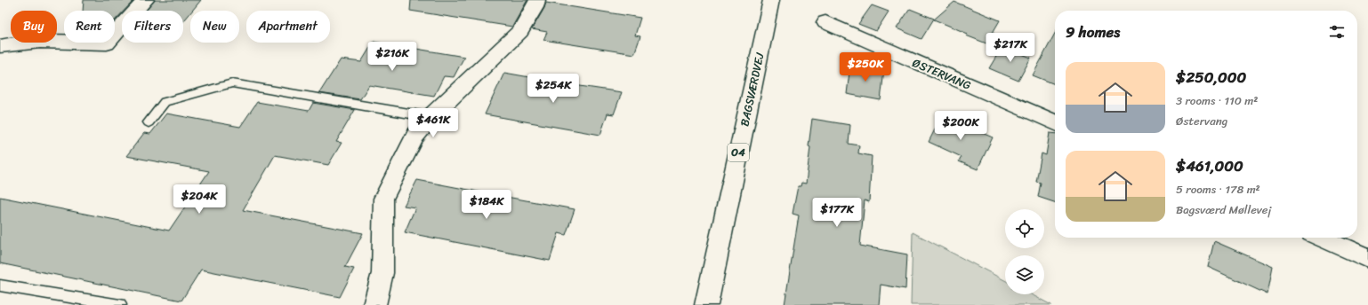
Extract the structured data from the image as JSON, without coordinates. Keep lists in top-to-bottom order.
{
  "streets": {
    "street": ["ØSTERVANG", "BAGSVÆRDVEJ", "O4"]
  },
  "page": {
    "chip": [
      "Buy",
      "Rent",
      "Filters",
      "New",
      "Apartment"
    ],
    "heading": "9 homes",
    "price": [
      "$217K",
      "$216K",
      "$250K",
      "$254K",
      "$461K",
      "$200K",
      "$204K",
      "$184K",
      "$177K"
    ],
    "list": [
      {
        "name": "$250,000",
        "note": "3 rooms · 110 m² · Østervang"
      },
      {
        "name": "$461,000",
        "note": "5 rooms · 178 m² · Bagsværd Møllevej"
      }
    ]
  }
}
